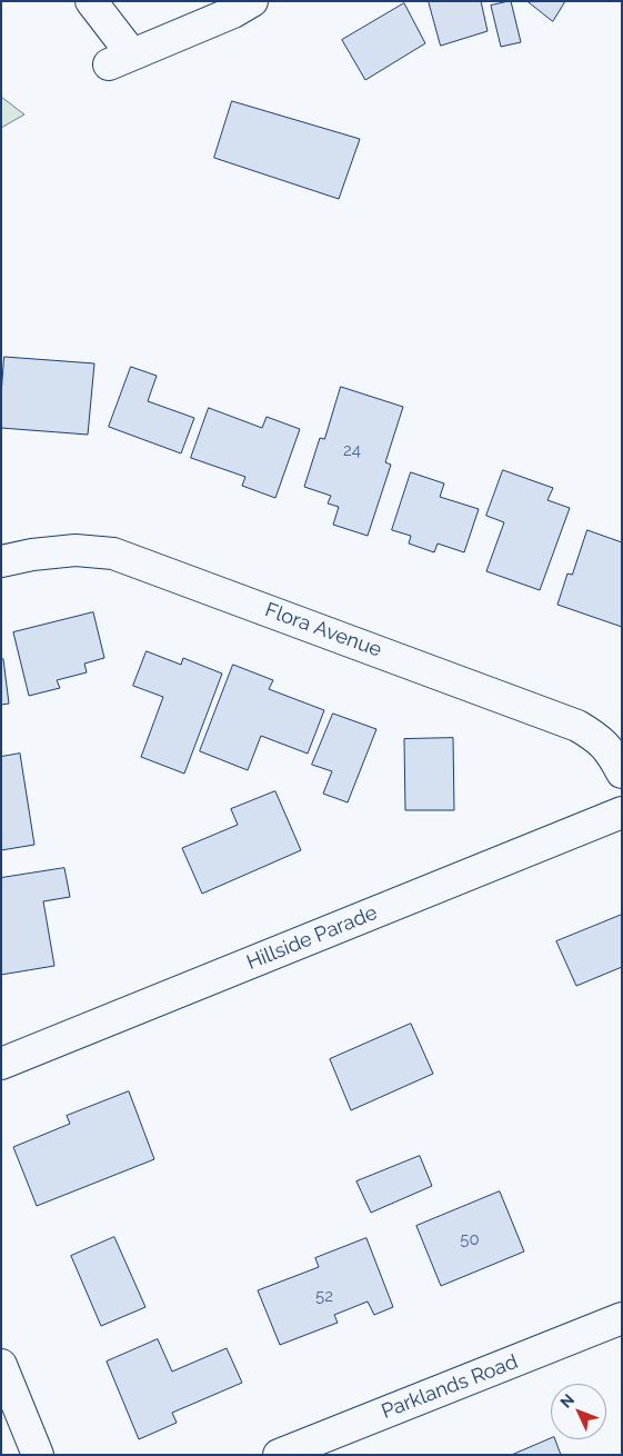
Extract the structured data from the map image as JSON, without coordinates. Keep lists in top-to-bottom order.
{
  "streets": {
    "street": ["Flora Avenue", "Hillside Parade", "Parklands Road"]
  },
  "house_numbers": ["24", "50", "52"],
  "north": "top left"
}
